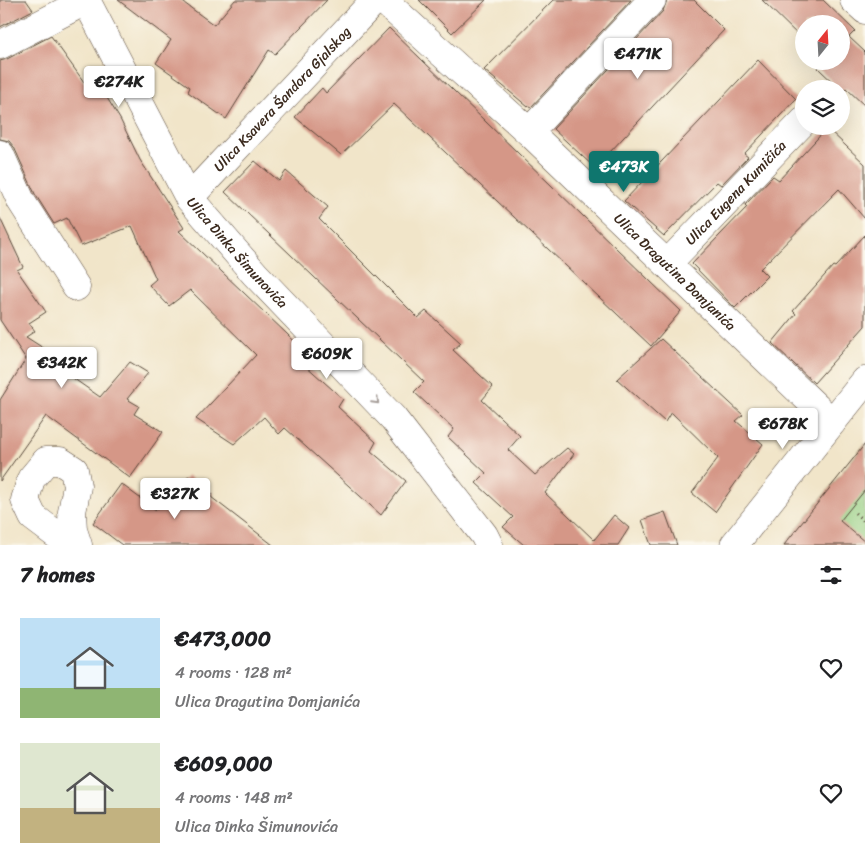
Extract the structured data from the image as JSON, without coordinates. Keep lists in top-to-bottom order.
{
  "streets": {
    "street": [
      "Ulica Ksavera Šandora Gjalskog",
      "Ulica Eugena Kumičića",
      "Ulica Dinka Šimunovića",
      "Ulica Dragutina Domjanića"
    ]
  },
  "crossings": [
    ["Ulica Ksavera Šandora Gjalskog", "Ulica Dinka Šimunovića"],
    ["Ulica Eugena Kumičića", "Ulica Dragutina Domjanića"]
  ],
  "one_way": ["Ulica Dinka Šimunovića"],
  "north": "top",
  "page": {
    "price": [
      "€471K",
      "€274K",
      "€473K",
      "€609K",
      "€342K",
      "€678K",
      "€327K"
    ],
    "heading": "7 homes",
    "list": [
      {
        "name": "€473,000",
        "note": "4 rooms · 128 m² · Ulica Dragutina Domjanića"
      },
      {
        "name": "€609,000",
        "note": "4 rooms · 148 m² · Ulica Dinka Šimunovića"
      }
    ]
  }
}
